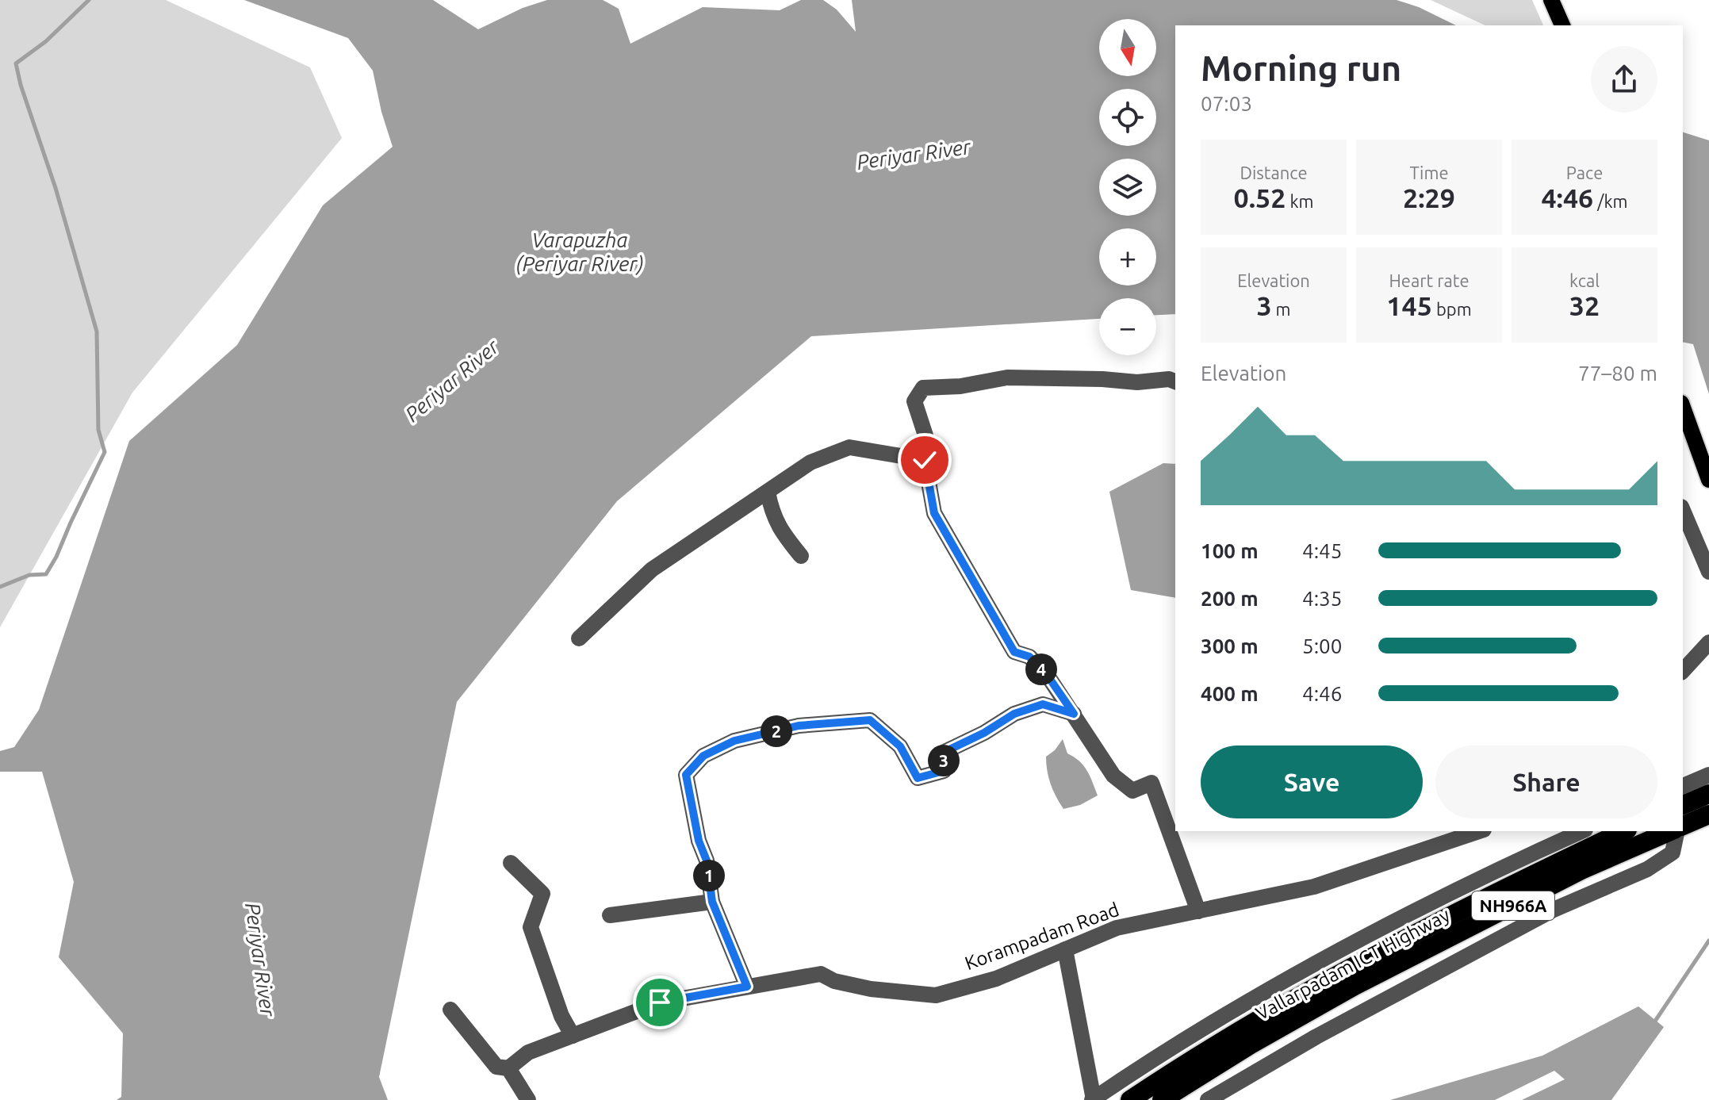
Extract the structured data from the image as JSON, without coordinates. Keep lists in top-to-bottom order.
{
  "streets": {
    "highway": ["NH966A", "Vallarpadam ICT Highway"],
    "street": ["Korampadam Road"]
  },
  "water": ["Periyar River", "Varapuzha (Periyar River)"],
  "north": "bottom",
  "page": {
    "map_buttons": ["+", "−"],
    "heading": ["Morning run", "07:03"],
    "stats": [
      ["Distance", "0.52 km"],
      ["Time", "2:29"],
      ["Pace", "4:46 /km"],
      ["Elevation", "3 m"],
      ["Heart rate", "145 bpm"],
      ["kcal", "32"]
    ],
    "chart": ["Elevation", "77–80 m"],
    "list": [
      {
        "name": "100 m",
        "note": "4:45"
      },
      {
        "name": "200 m",
        "note": "4:35"
      },
      {
        "name": "300 m",
        "note": "5:00"
      },
      {
        "name": "400 m",
        "note": "4:46"
      }
    ],
    "pins": [
      "4",
      "2",
      "3",
      "1"
    ],
    "buttons": ["Save", "Share"]
  }
}
